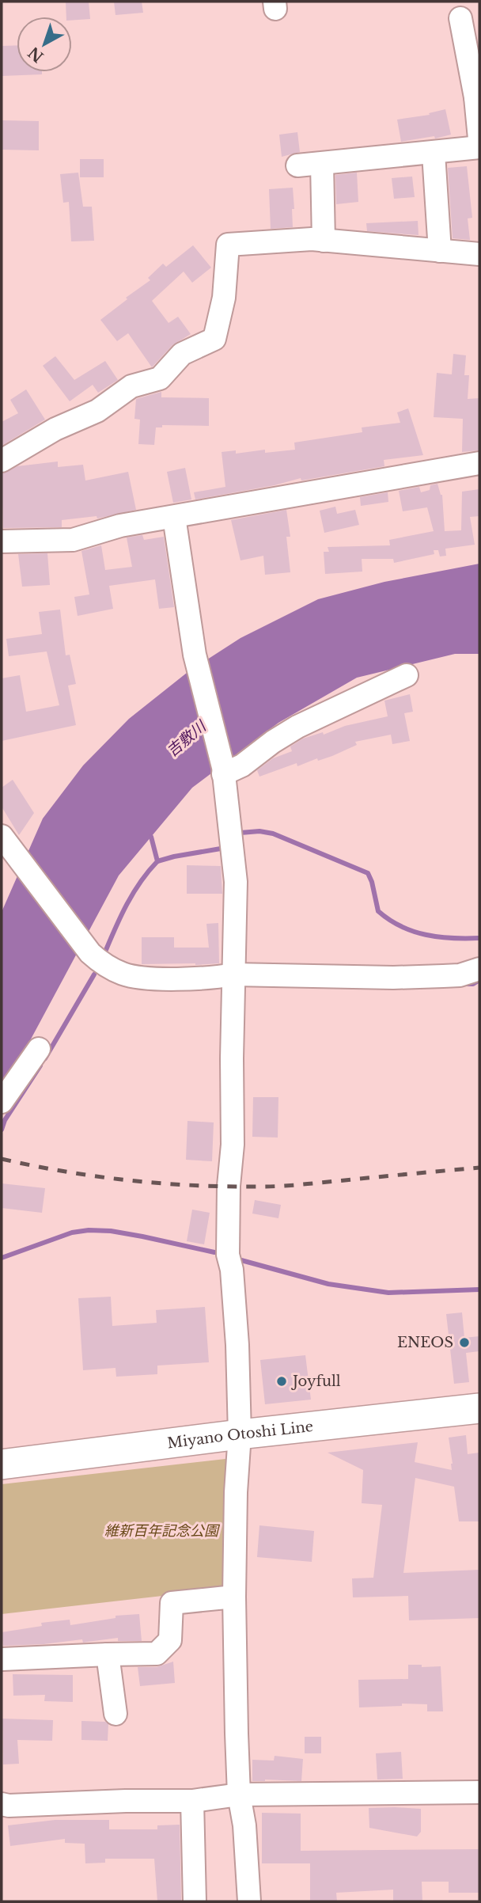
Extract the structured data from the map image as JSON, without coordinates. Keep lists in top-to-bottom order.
{
  "streets": {
    "main road": ["Miyano Otoshi Line"]
  },
  "water": ["吉敷川"],
  "parks": ["維新百年記念公園"],
  "places": ["ENEOS", "Joyfull"],
  "north": "bottom left"
}
